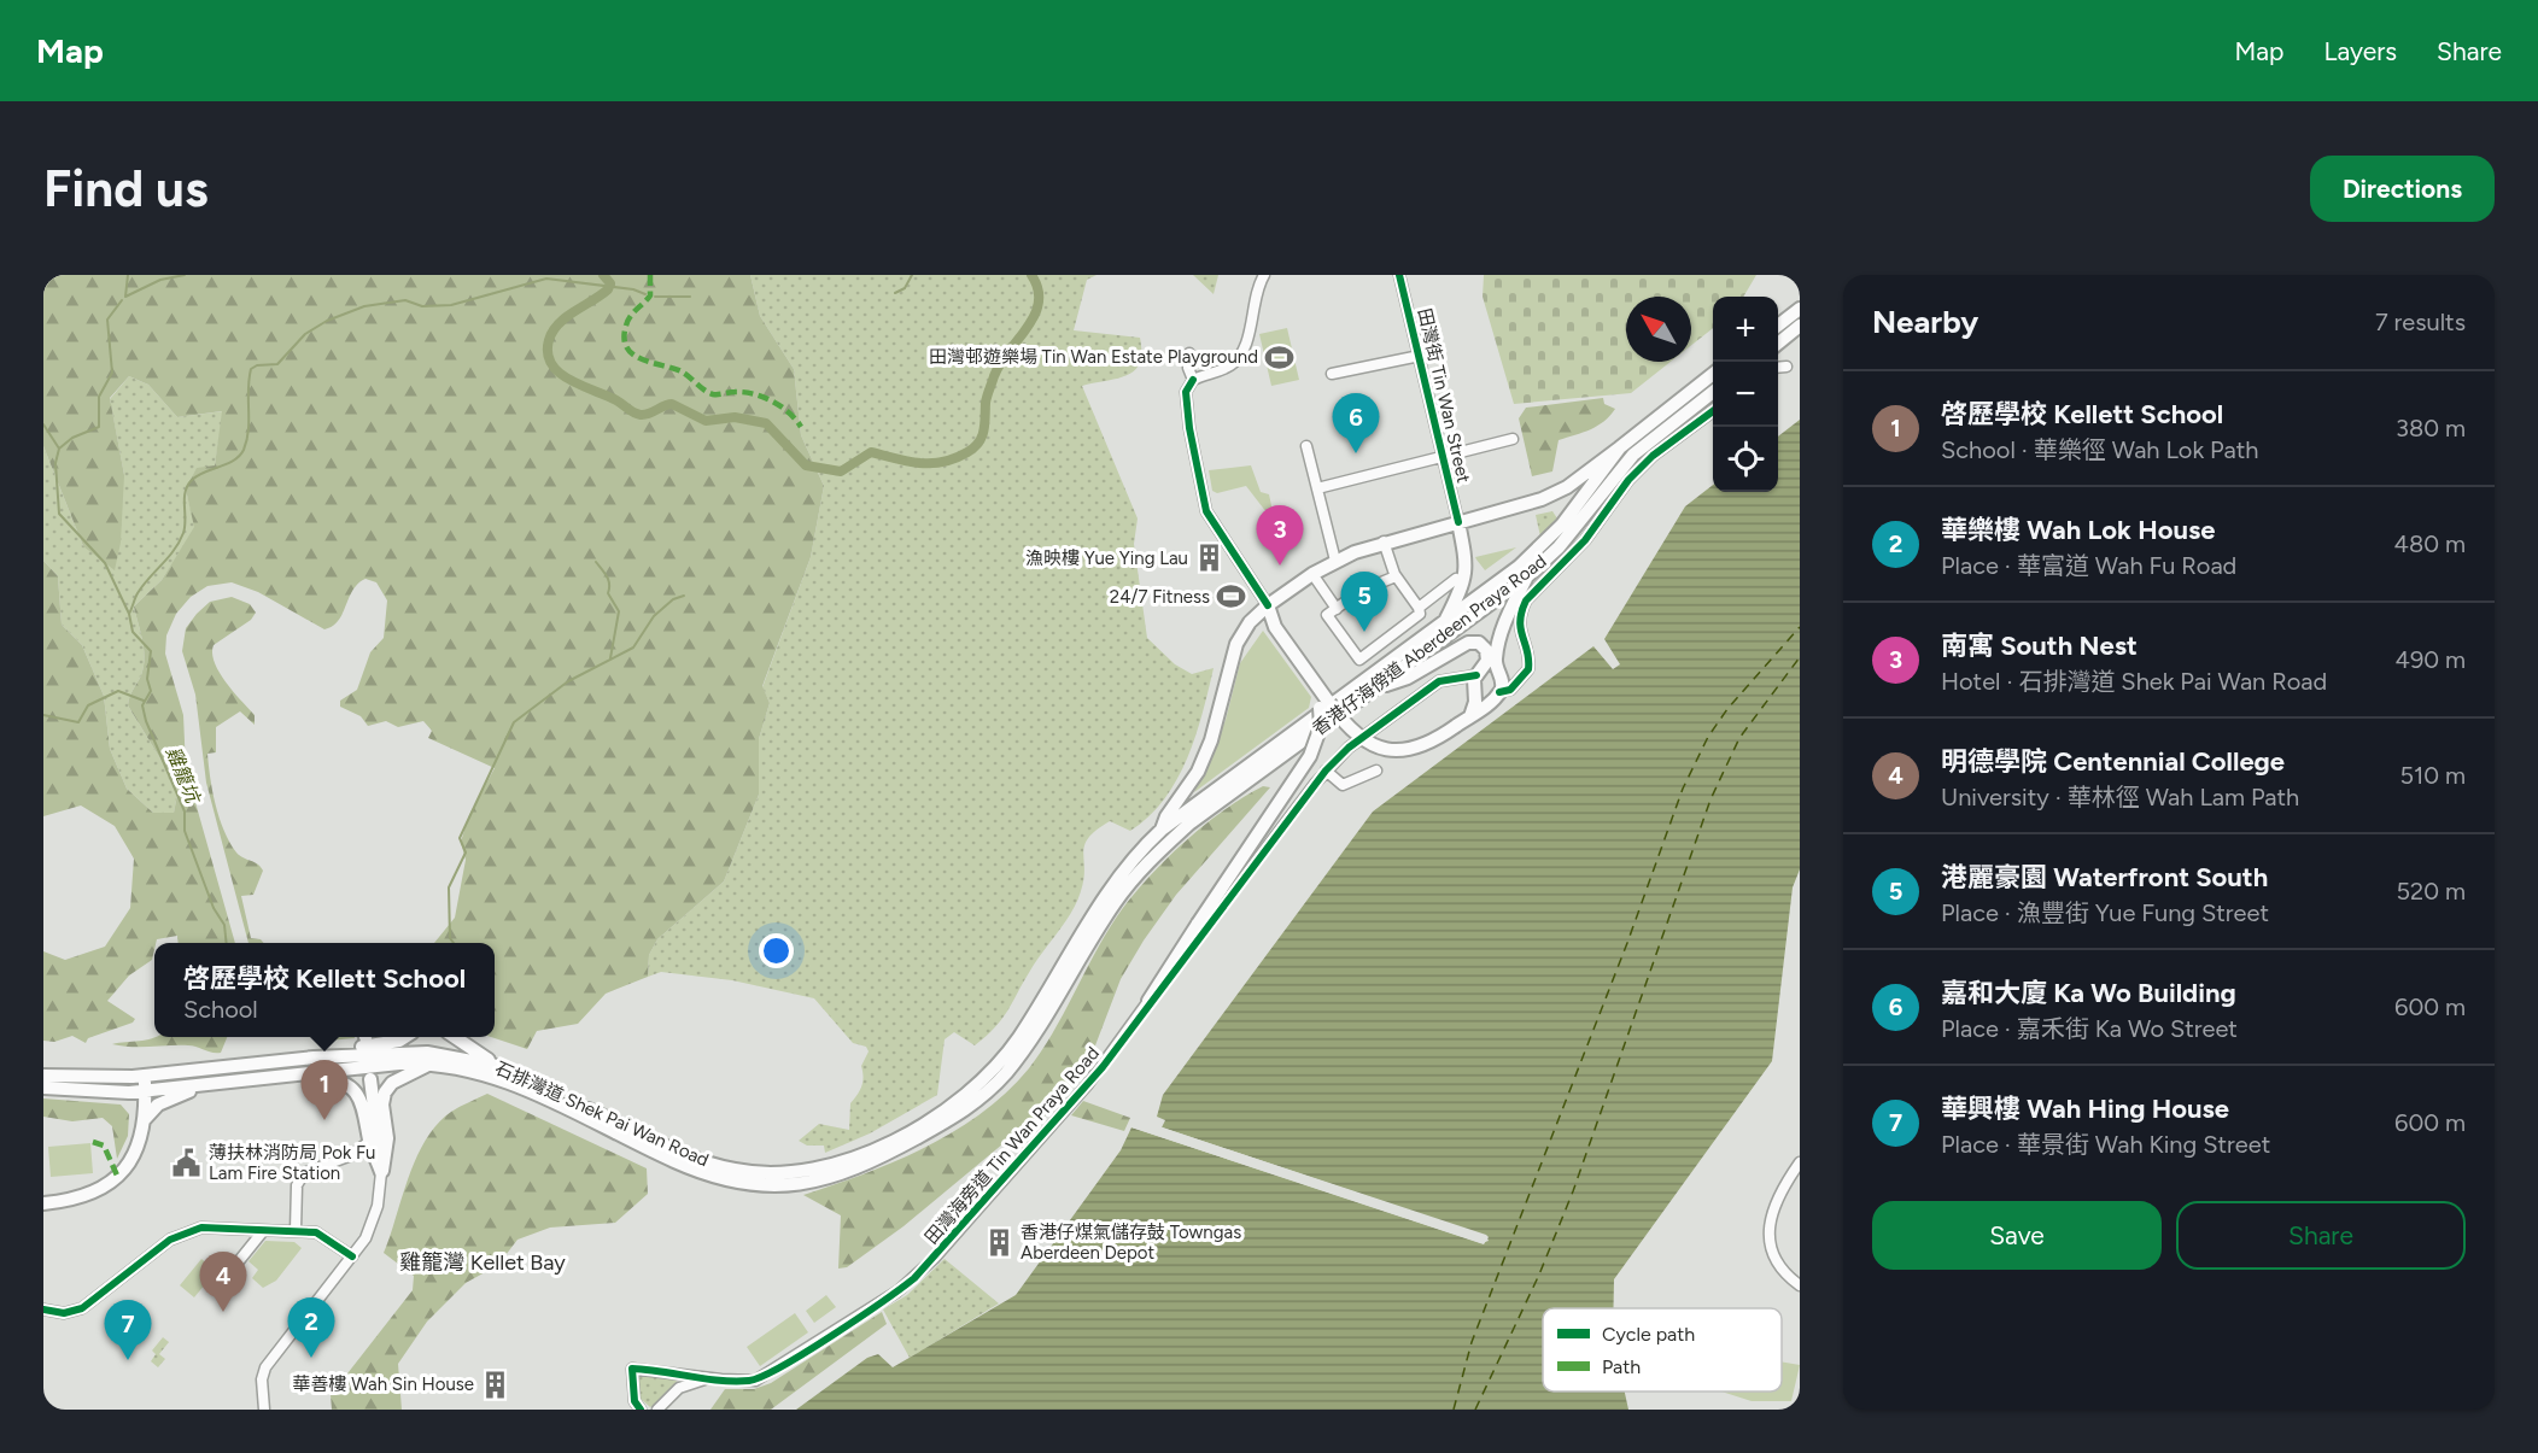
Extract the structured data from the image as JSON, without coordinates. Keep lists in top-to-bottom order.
{
  "streets": {
    "main road": ["香港仔海傍道 Aberdeen Praya Road", "石排灣道 Shek Pai Wan Road"],
    "street": ["田灣街 Tin Wan Street", "田灣海旁道 Tin Wan Praya Road"]
  },
  "crossings": [
    ["田灣街 Tin Wan Street", "石排灣道 Shek Pai Wan Road"],
    ["香港仔海傍道 Aberdeen Praya Road", "石排灣道 Shek Pai Wan Road"]
  ],
  "districts": ["雞籠灣 Kellet Bay"],
  "water": ["雞籠坑"],
  "places": {
    "sports": ["田灣邨遊樂場 Tin Wan Estate Playground", "24/7 Fitness"],
    "building": ["漁映樓 Yue Ying Lau", "香港仔煤氣儲存鼓 Towngas Aberdeen Depot", "華善樓 Wah Sin House"],
    "public building": ["薄扶林消防局 Pok Fu Lam Fire Station"]
  },
  "legend": ["Cycle path", "Path"],
  "north": "top left",
  "page": {
    "header": "Map",
    "nav": ["Map", "Layers", "Share"],
    "buttons": [
      "Directions",
      ["Save", "Share"]
    ],
    "title": "Find us",
    "heading": ["Nearby", "7 results"],
    "map_buttons": ["+", "−"],
    "list": [
      {
        "mark": "1",
        "name": "啓歷學校 Kellett School",
        "note": "School · 華樂徑 Wah Lok Path",
        "value": "380 m"
      },
      {
        "mark": "2",
        "name": "華樂樓 Wah Lok House",
        "note": "Place · 華富道 Wah Fu Road",
        "value": "480 m"
      },
      {
        "mark": "3",
        "name": "南寓 South Nest",
        "note": "Hotel · 石排灣道 Shek Pai Wan Road",
        "value": "490 m"
      },
      {
        "mark": "4",
        "name": "明德學院 Centennial College",
        "note": "University · 華林徑 Wah Lam Path",
        "value": "510 m"
      },
      {
        "mark": "5",
        "name": "港麗豪園 Waterfront South",
        "note": "Place · 漁豐街 Yue Fung Street",
        "value": "520 m"
      },
      {
        "mark": "6",
        "name": "嘉和大廈 Ka Wo Building",
        "note": "Place · 嘉禾街 Ka Wo Street",
        "value": "600 m"
      },
      {
        "mark": "7",
        "name": "華興樓 Wah Hing House",
        "note": "Place · 華景街 Wah King Street",
        "value": "600 m"
      }
    ],
    "pins": [
      "6",
      "3",
      "5",
      "1",
      "4",
      "2",
      "7"
    ],
    "popup": ["啓歷學校 Kellett School", "School"]
  }
}
